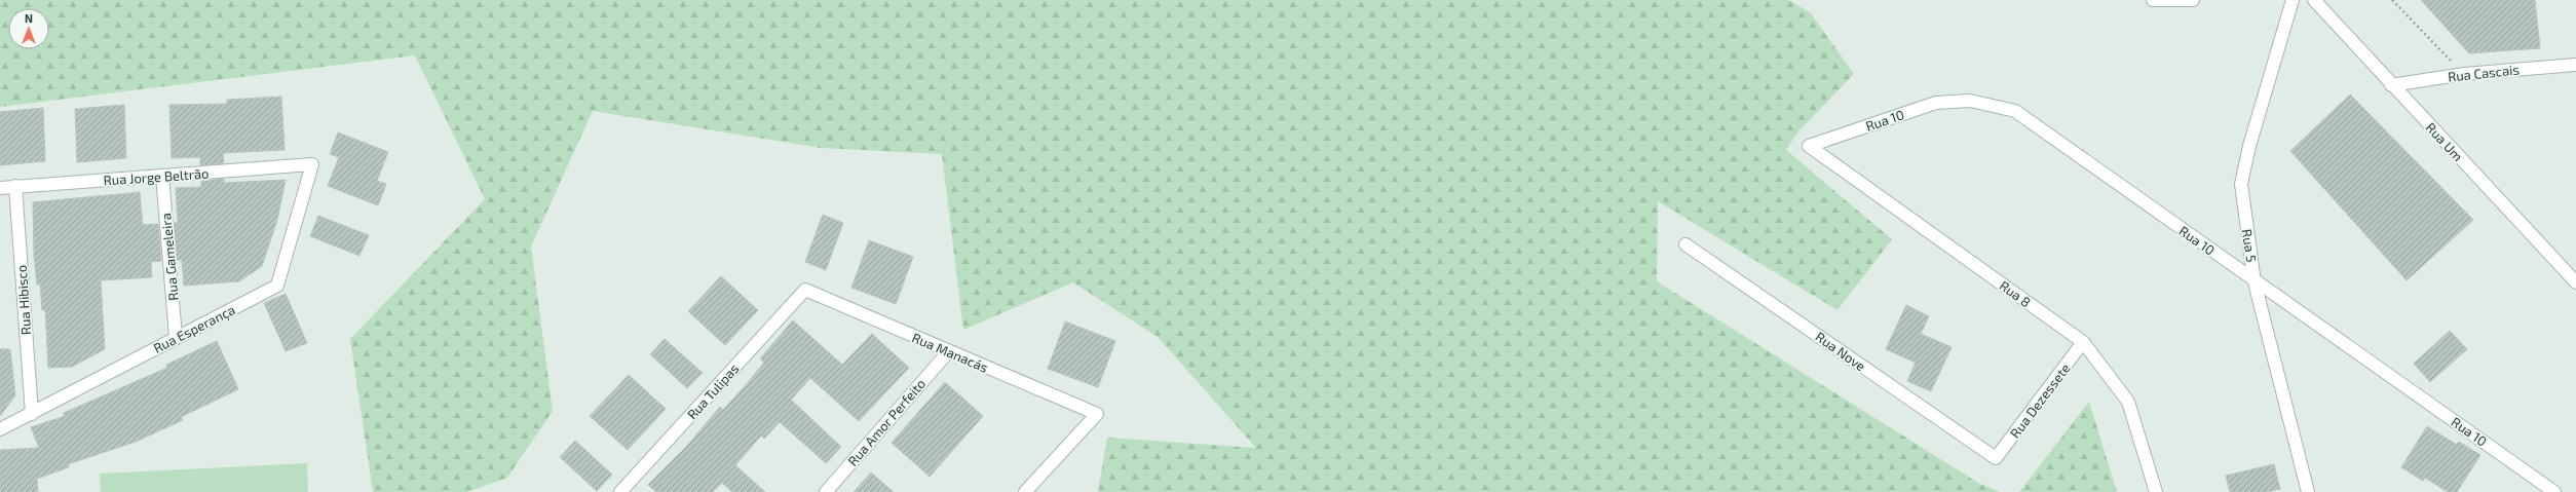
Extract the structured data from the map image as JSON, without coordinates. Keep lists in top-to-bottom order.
{
  "streets": {
    "street": [
      "Rua Cascais",
      "Rua 10",
      "Rua Um",
      "Rua Jorge Beltrão",
      "Rua 5",
      "Rua Gameleira",
      "Rua 8",
      "Rua Hibisco",
      "Rua Esperança",
      "Rua Nove",
      "Rua Manacás",
      "Rua Tulipas",
      "Rua Dezessete",
      "Rua Amor Perfeito"
    ]
  },
  "crossings": [
    ["Rua Cascais", "Rua Um"],
    ["Rua 10", "Rua 5"],
    ["Rua 10", "Rua 8"],
    ["Rua Jorge Beltrão", "Rua Gameleira"],
    ["Rua Jorge Beltrão", "Rua Hibisco"],
    ["Rua Jorge Beltrão", "Rua Esperança"],
    ["Rua Gameleira", "Rua Esperança"],
    ["Rua 8", "Rua Dezessete"],
    ["Rua Hibisco", "Rua Esperança"],
    ["Rua Nove", "Rua Dezessete"],
    ["Rua Manacás", "Rua Tulipas"],
    ["Rua Manacás", "Rua Amor Perfeito"]
  ],
  "north": "top"
}
